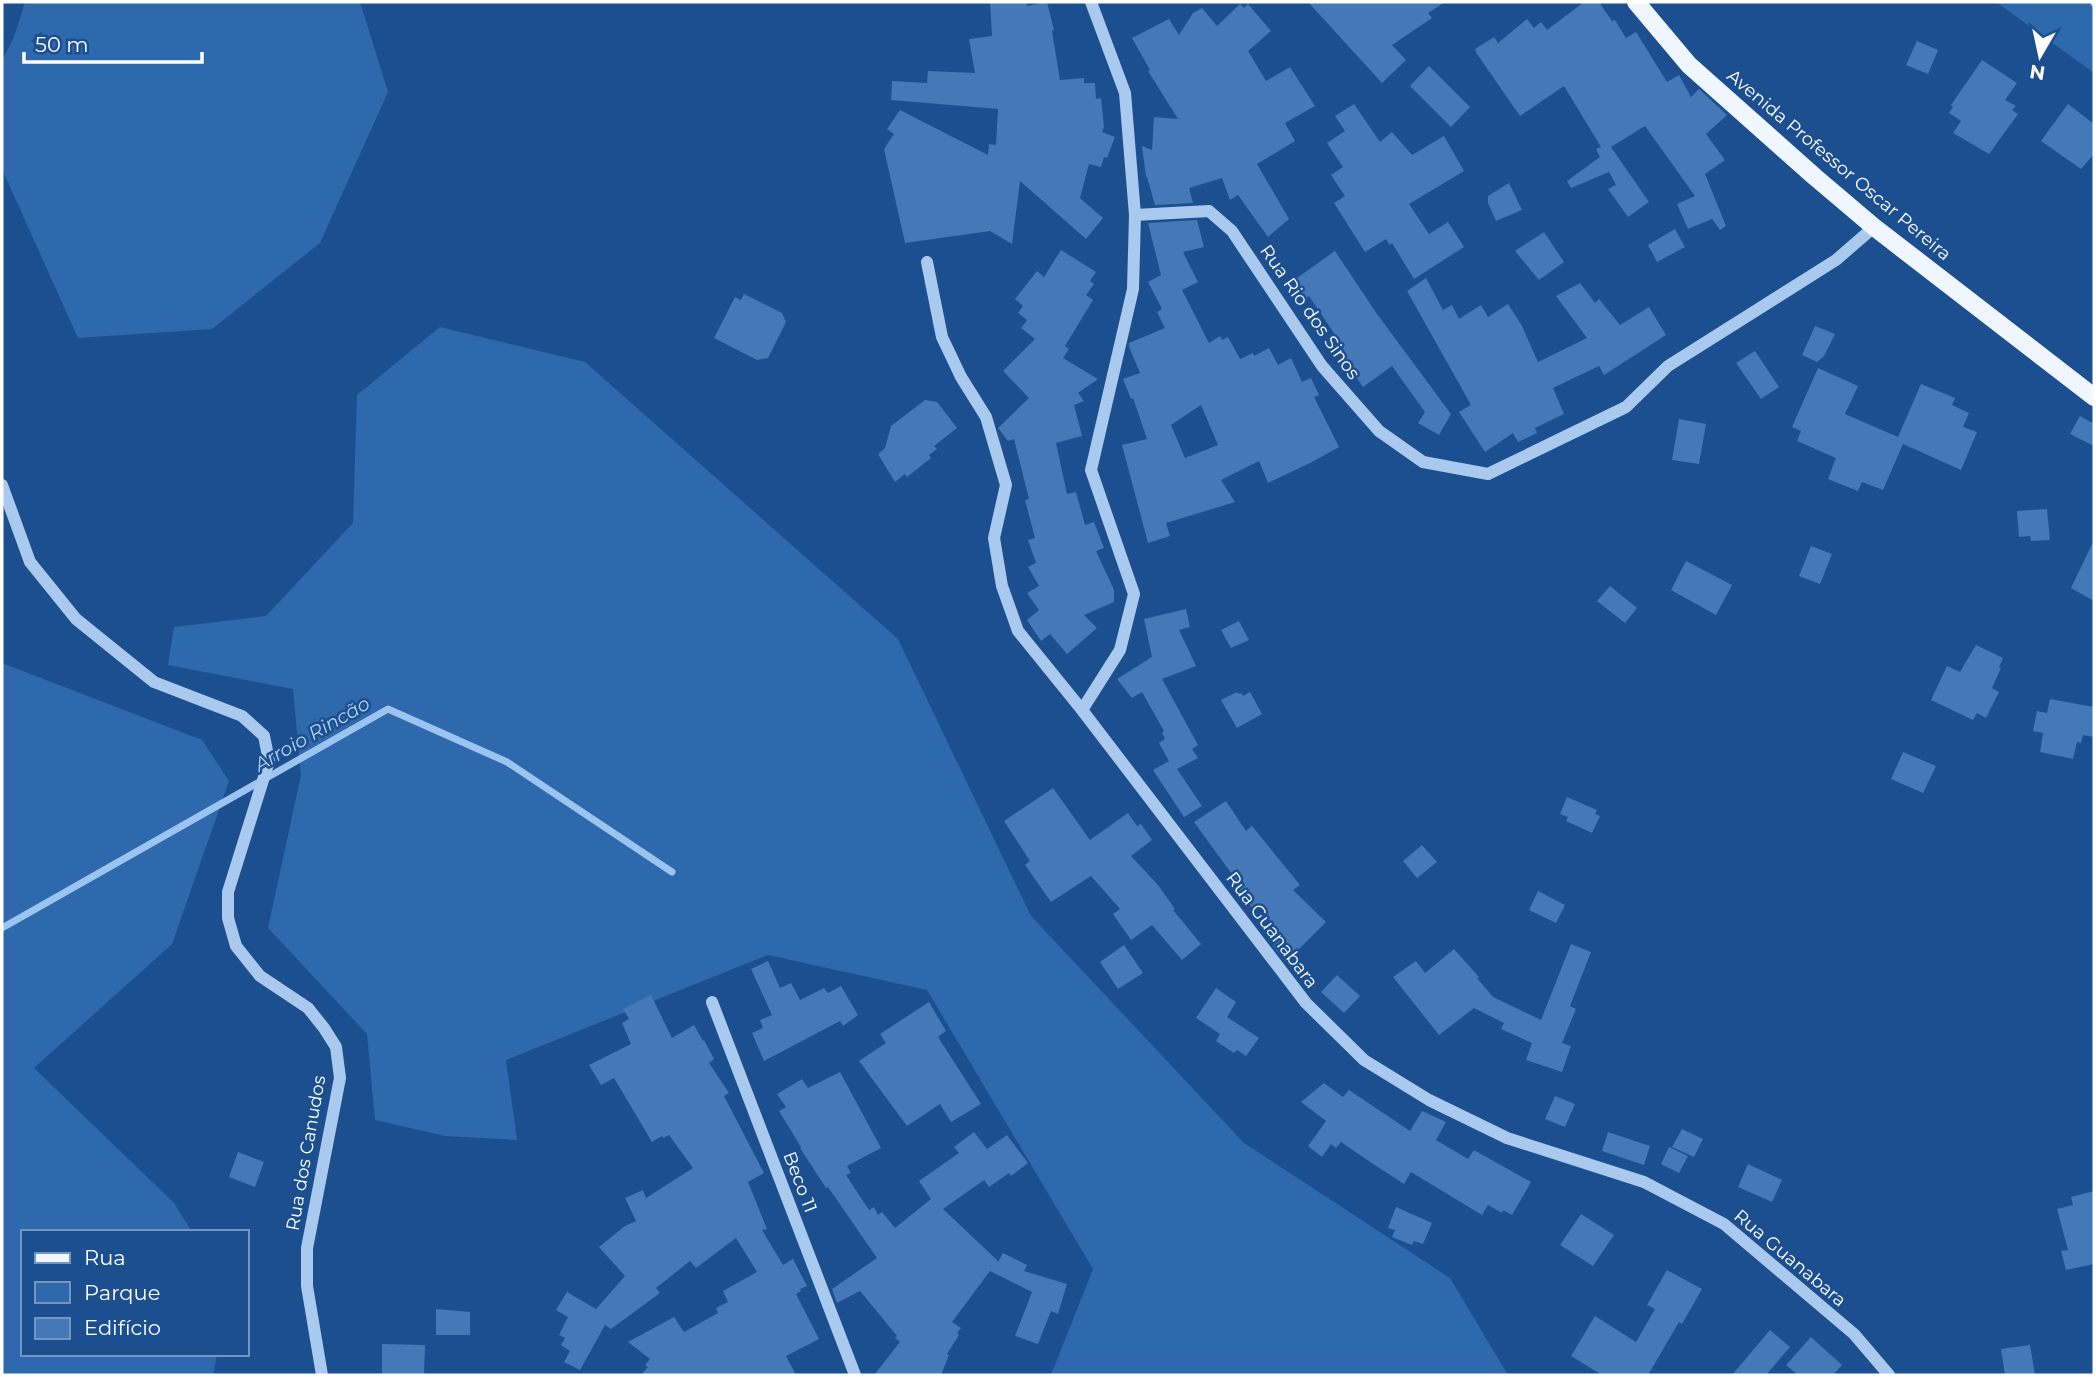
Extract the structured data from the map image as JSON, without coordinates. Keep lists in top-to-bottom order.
{
  "streets": {
    "main road": ["Avenida Professor Oscar Pereira"],
    "street": [
      "Rua Rio dos Sinos",
      "Rua Guanabara",
      "Rua dos Canudos",
      "Beco 11"
    ]
  },
  "crossings": [
    ["Avenida Professor Oscar Pereira", "Rua Rio dos Sinos"]
  ],
  "water": ["Arroio Rincão"],
  "legend": ["Rua", "Parque", "Edifício"],
  "scale_bar": "50 m",
  "north": "bottom"
}
